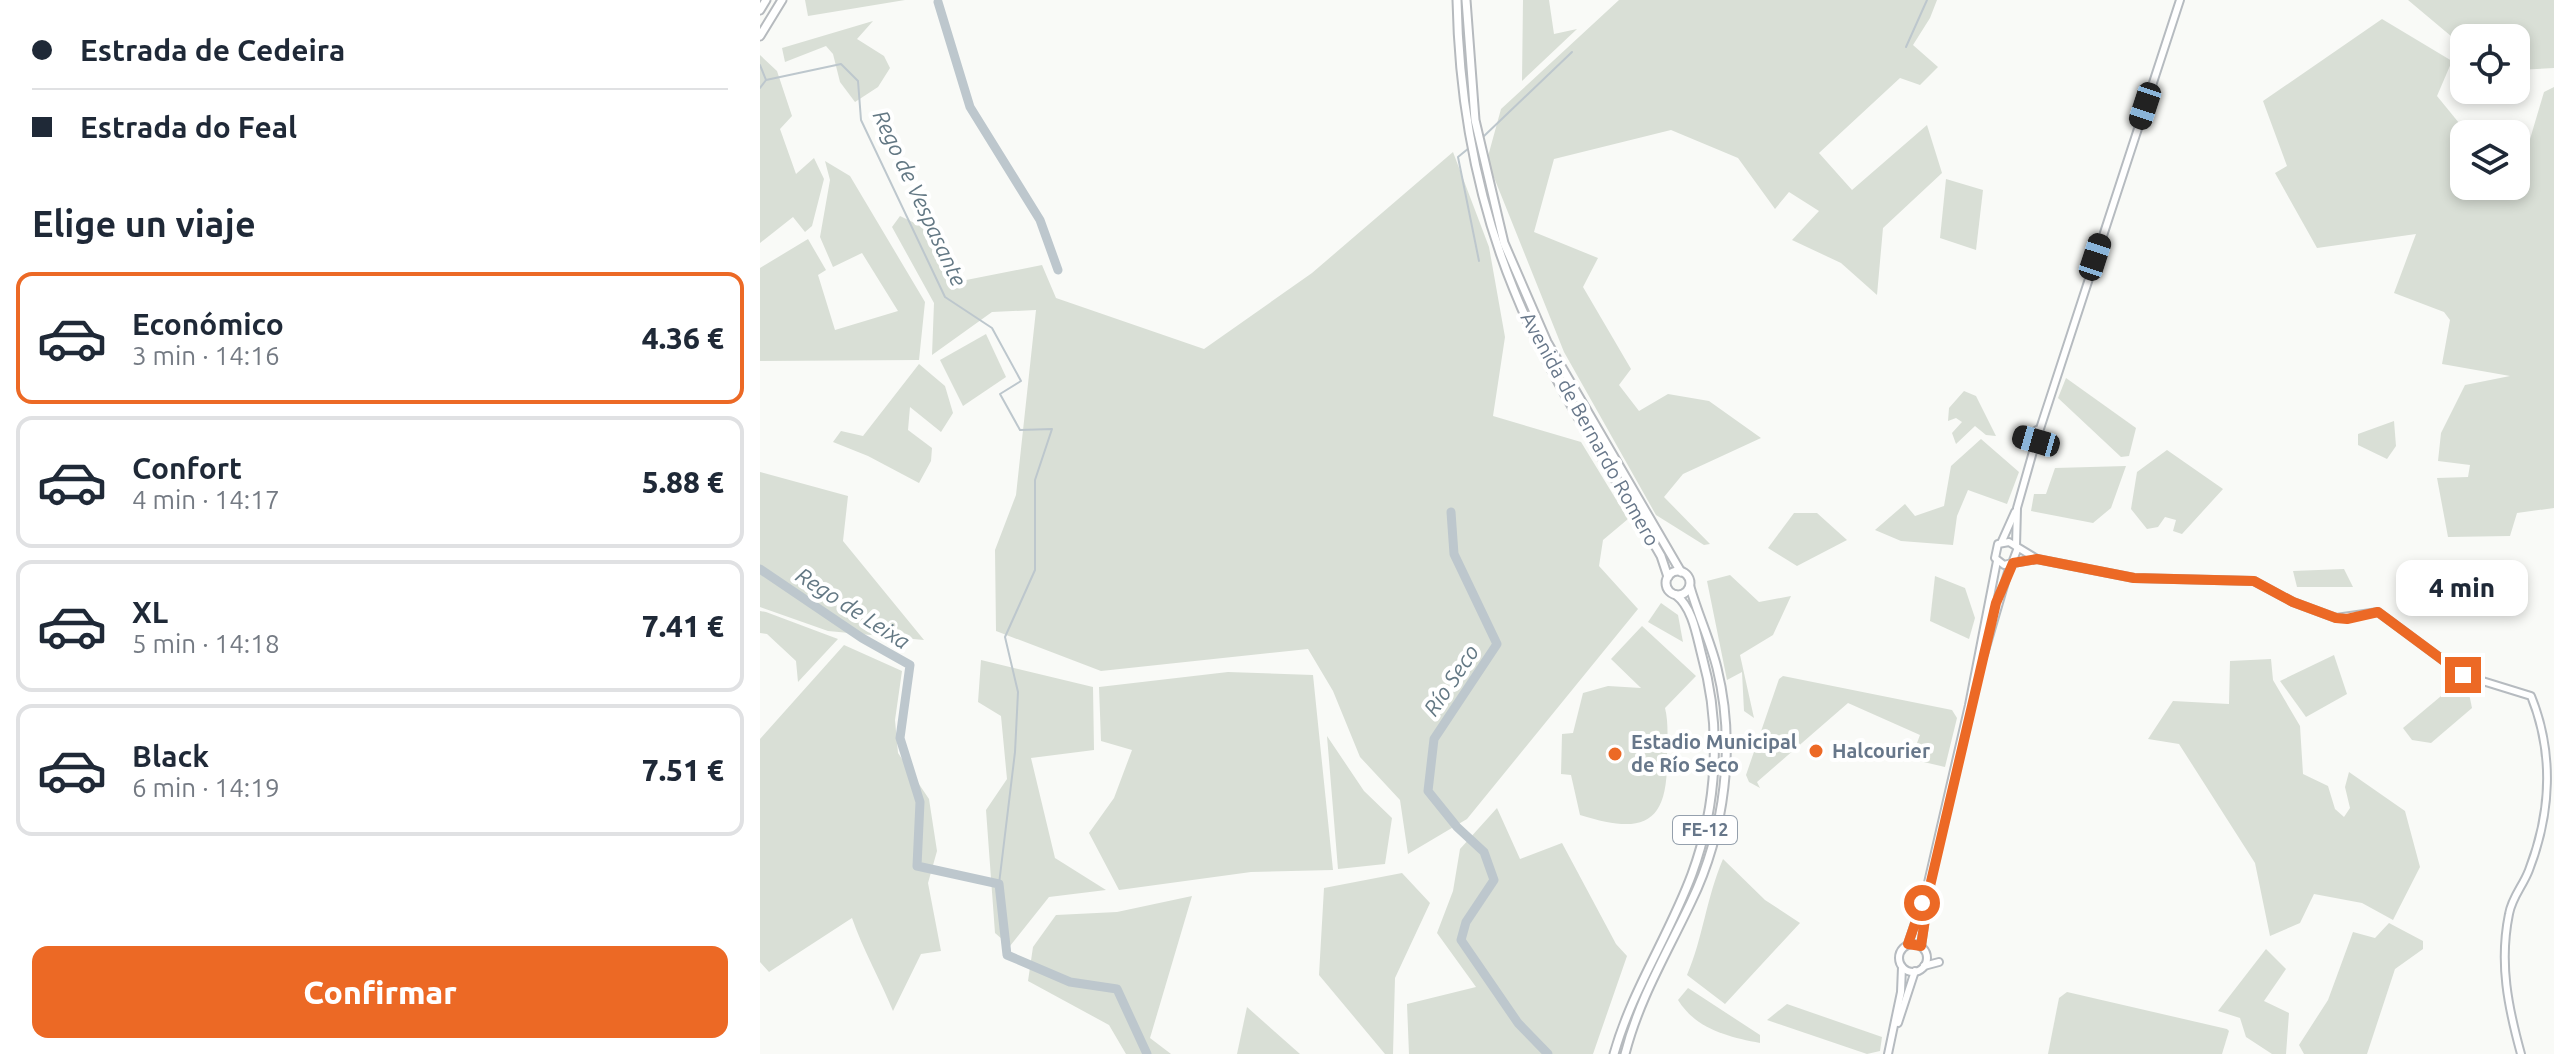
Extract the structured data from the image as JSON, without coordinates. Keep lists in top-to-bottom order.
{
  "streets": {
    "highway": ["Avenida de Bernardo Romero", "FE-12"]
  },
  "crossings": [
    ["Avenida de Bernardo Romero", "FE-12"]
  ],
  "water": ["Rego de Vespasante", "Rego de Leixa", "Río Seco"],
  "places": ["Halcourier", "Estadio Municipal de Río Seco"],
  "page": {
    "banner": ["Estrada de Cedeira", "Estrada do Feal"],
    "heading": "Elige un viaje",
    "list": [
      {
        "name": "Económico",
        "note": "3 min · 14:16",
        "value": "4.36 €"
      },
      {
        "name": "Confort",
        "note": "4 min · 14:17",
        "value": "5.88 €"
      },
      {
        "name": "XL",
        "note": "5 min · 14:18",
        "value": "7.41 €"
      },
      {
        "name": "Black",
        "note": "6 min · 14:19",
        "value": "7.51 €"
      }
    ],
    "bubble": "4 min",
    "buttons": "Confirmar"
  }
}
